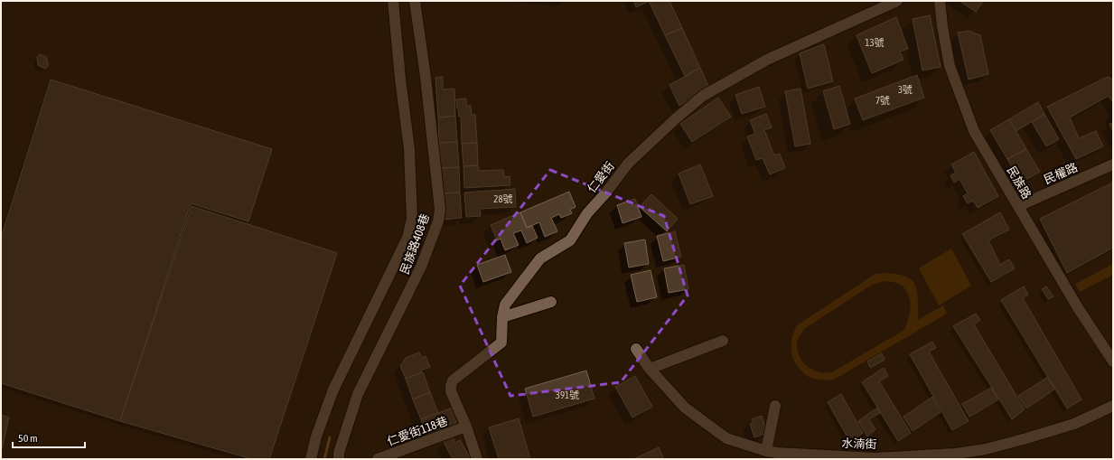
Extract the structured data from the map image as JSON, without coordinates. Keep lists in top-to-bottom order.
{
  "streets": {
    "street": [
      "民權路",
      "仁愛街",
      "民族路",
      "民族路408巷",
      "仁愛街118巷",
      "水湳街"
    ]
  },
  "crossings": [
    ["民權路", "民族路"],
    ["仁愛街", "仁愛街118巷"]
  ],
  "house_numbers": [
    "13號",
    "3號",
    "7號",
    "28號",
    "391號"
  ],
  "scale_bar": "50 m"
}
